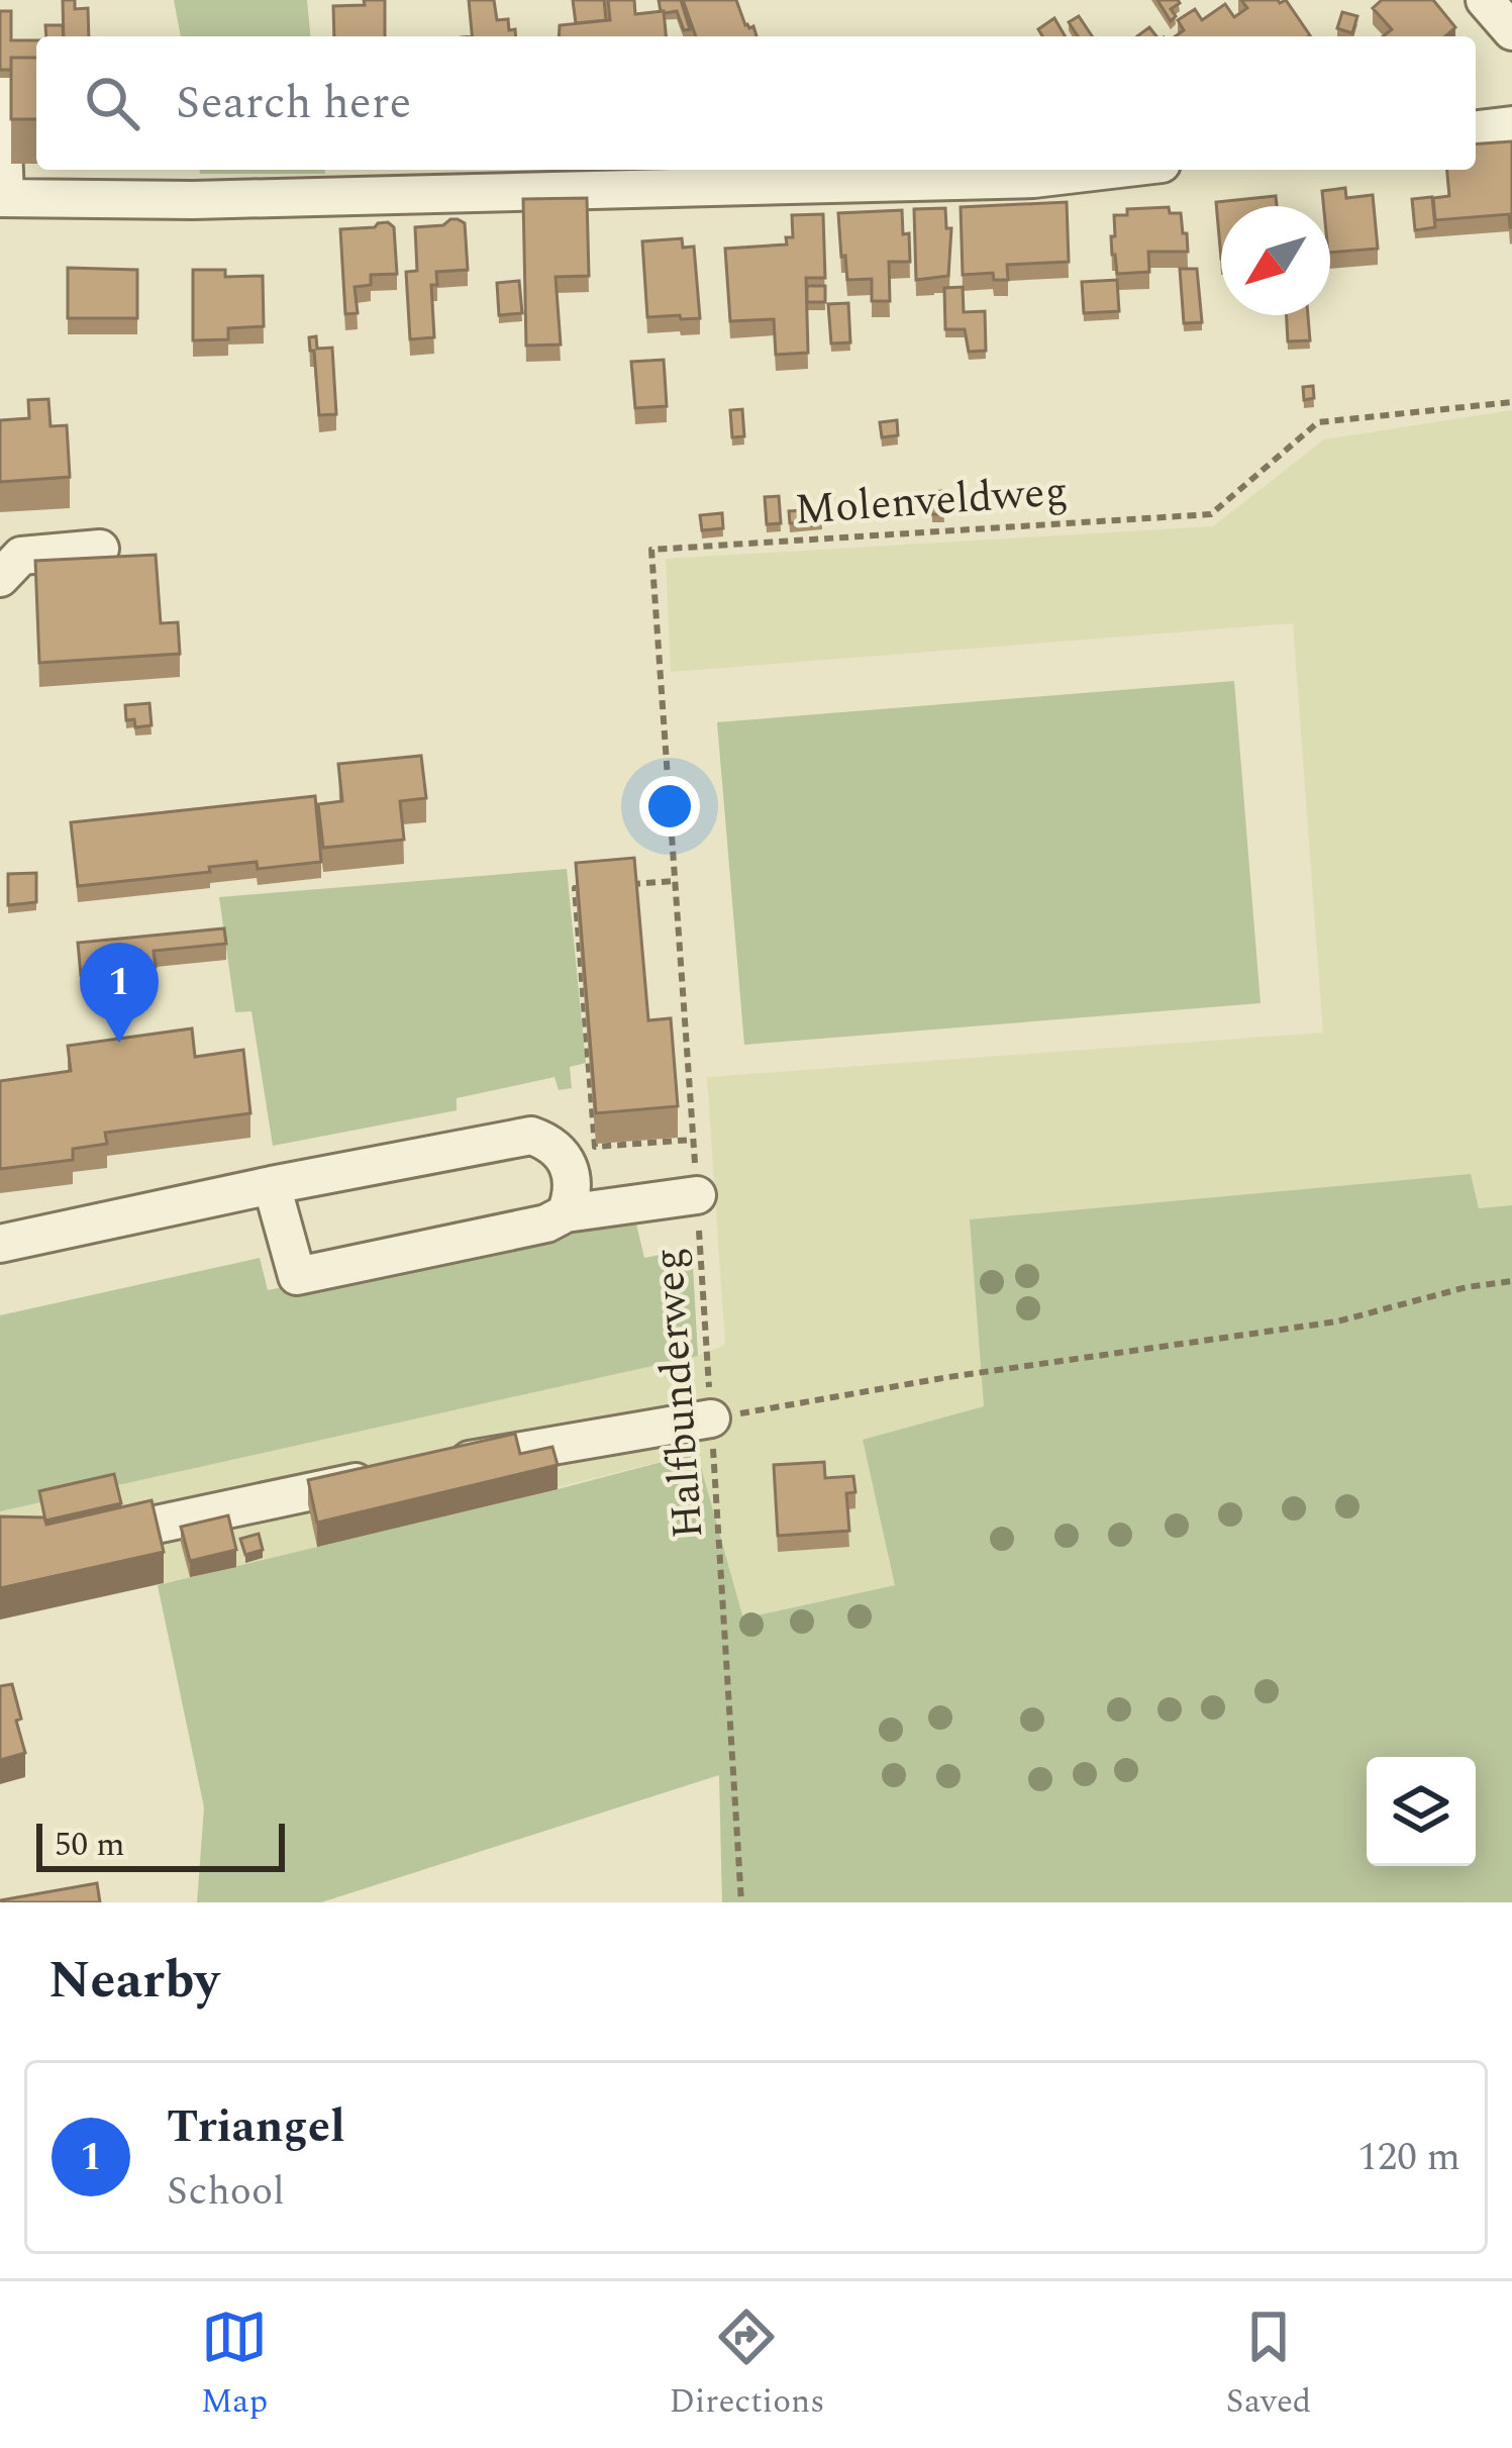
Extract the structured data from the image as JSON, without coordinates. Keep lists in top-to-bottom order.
{
  "streets": {
    "path": ["Molenveldweg", "Halfbunderweg"]
  },
  "crossings": [
    ["Molenveldweg", "Halfbunderweg"]
  ],
  "scale_bar": "50 m",
  "north": "bottom left",
  "page": {
    "search": "Search here",
    "pins": "1",
    "scale": "50 m",
    "heading": "Nearby",
    "list": [
      {
        "mark": "1",
        "name": "Triangel",
        "note": "School",
        "value": "120 m"
      }
    ],
    "nav": ["Map", "Directions", "Saved"]
  }
}
